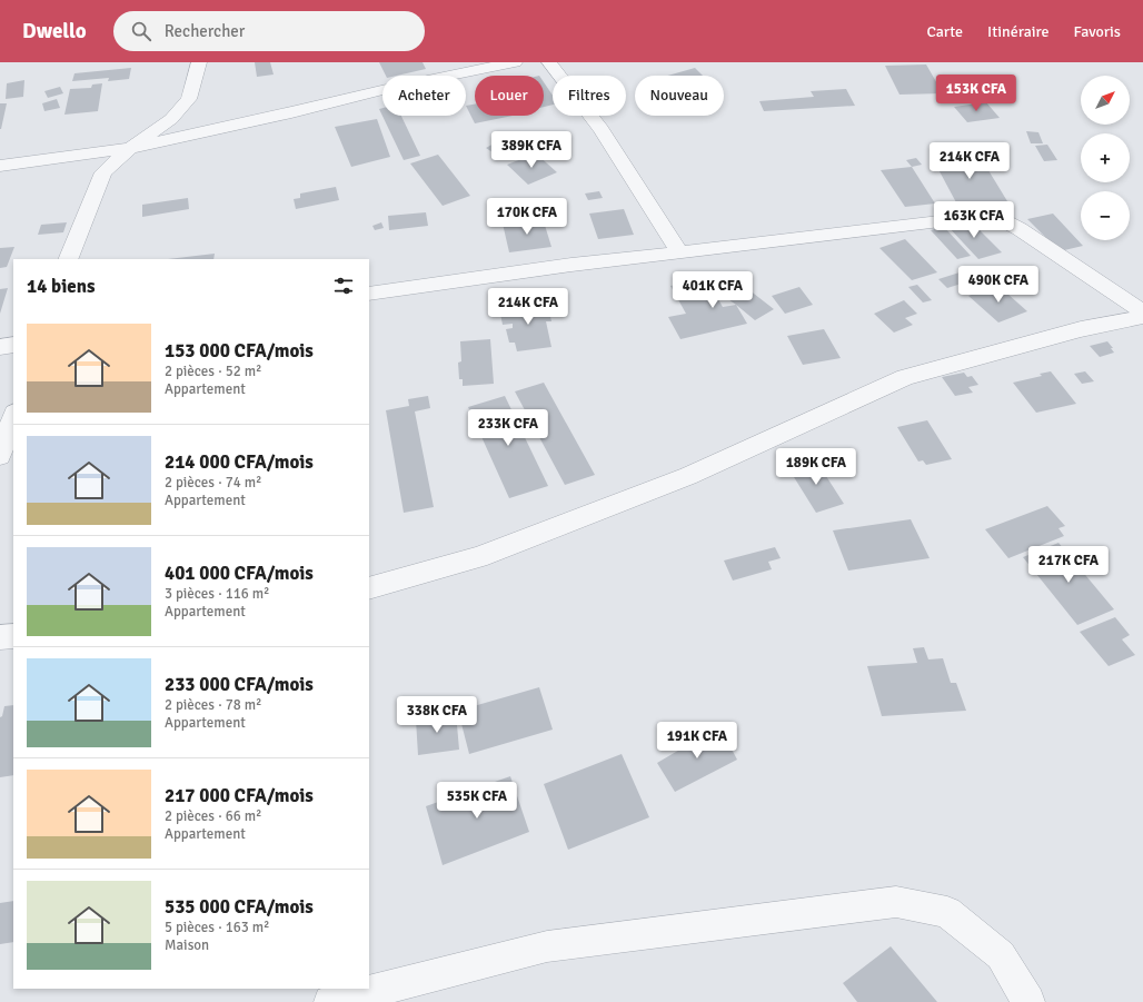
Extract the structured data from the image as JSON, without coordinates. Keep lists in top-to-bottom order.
{
  "north": "top right",
  "page": {
    "header": "Dwello",
    "search": "Rechercher",
    "nav": ["Carte", "Itinéraire", "Favoris"],
    "price": [
      "153K CFA",
      "389K CFA",
      "214K CFA",
      "170K CFA",
      "163K CFA",
      "490K CFA",
      "401K CFA",
      "214K CFA",
      "233K CFA",
      "189K CFA",
      "217K CFA",
      "338K CFA",
      "191K CFA",
      "535K CFA"
    ],
    "map_buttons": ["+", "−"],
    "chip": [
      "Acheter",
      "Louer",
      "Filtres",
      "Nouveau"
    ],
    "heading": "14 biens",
    "list": [
      {
        "name": "153 000 CFA/mois",
        "note": "2 pièces · 52 m² · Appartement"
      },
      {
        "name": "214 000 CFA/mois",
        "note": "2 pièces · 74 m² · Appartement"
      },
      {
        "name": "401 000 CFA/mois",
        "note": "3 pièces · 116 m² · Appartement"
      },
      {
        "name": "233 000 CFA/mois",
        "note": "2 pièces · 78 m² · Appartement"
      },
      {
        "name": "217 000 CFA/mois",
        "note": "2 pièces · 66 m² · Appartement"
      },
      {
        "name": "535 000 CFA/mois",
        "note": "5 pièces · 163 m² · Maison"
      }
    ]
  }
}
